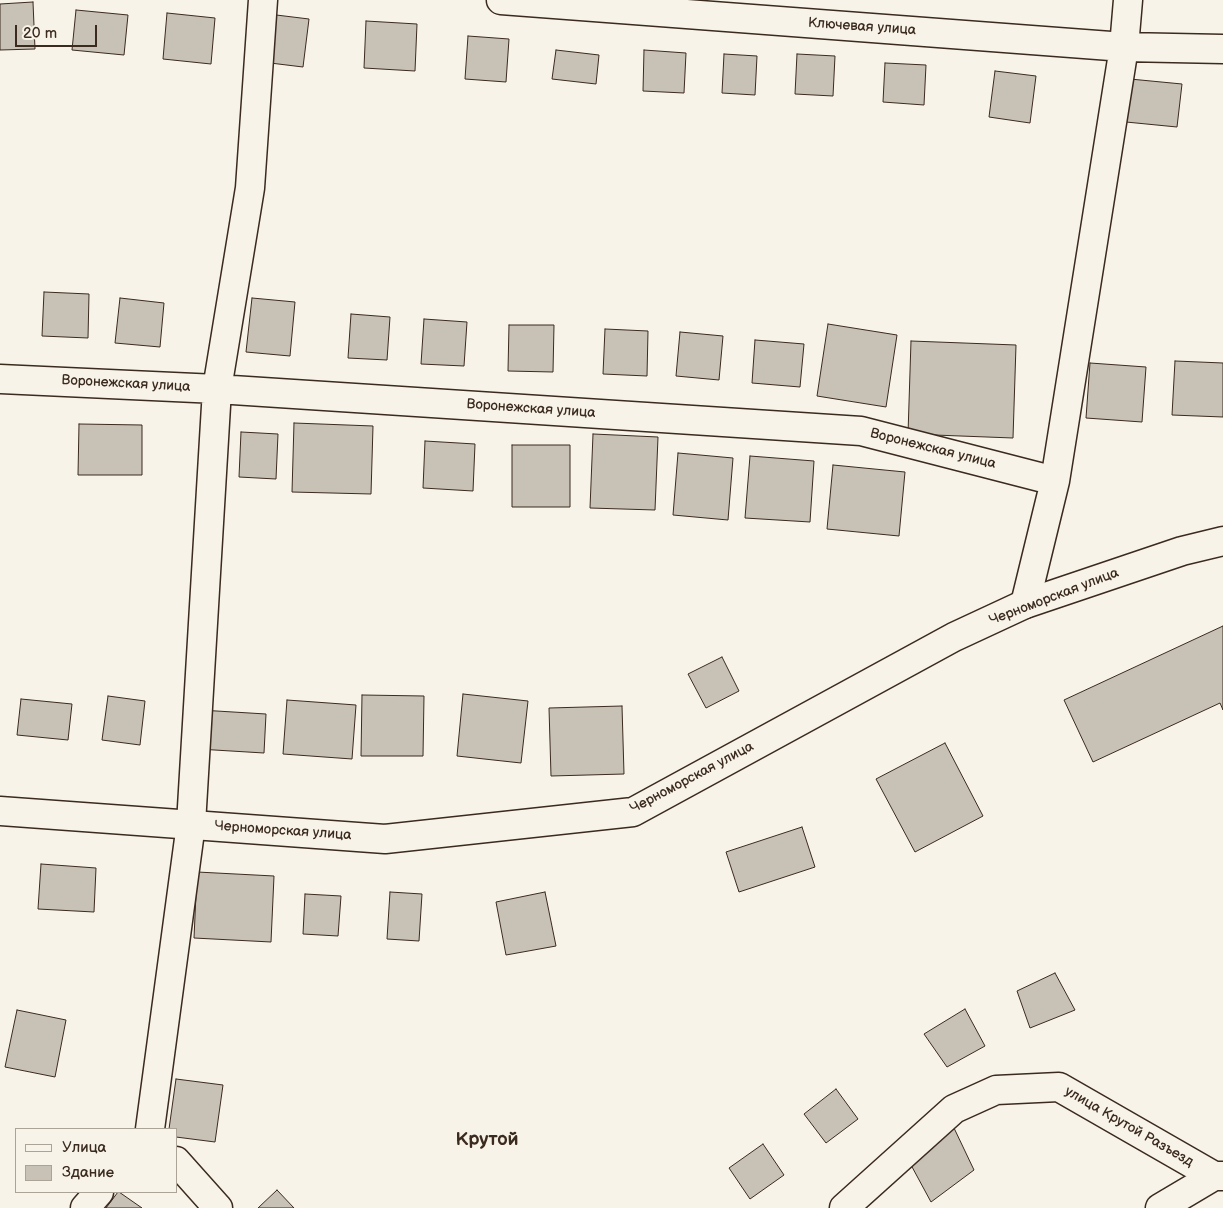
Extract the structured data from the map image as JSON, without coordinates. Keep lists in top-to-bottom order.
{
  "streets": {
    "street": [
      "Ключевая улица",
      "Воронежская улица",
      "Черноморская улица",
      "улица Крутой Разъезд"
    ]
  },
  "districts": ["Крутой"],
  "legend": ["Улица", "Здание"],
  "scale_bar": "20 m"
}
